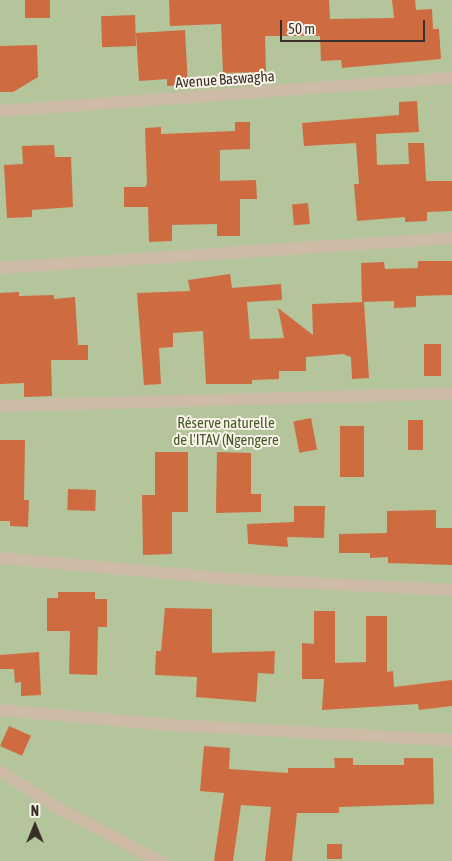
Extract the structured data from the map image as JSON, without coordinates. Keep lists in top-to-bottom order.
{
  "streets": {
    "street": ["Avenue Baswagha"]
  },
  "parks": ["Réserve naturelle de l'ITAV (Ngengere"],
  "scale_bar": "50 m",
  "north": "top"
}
